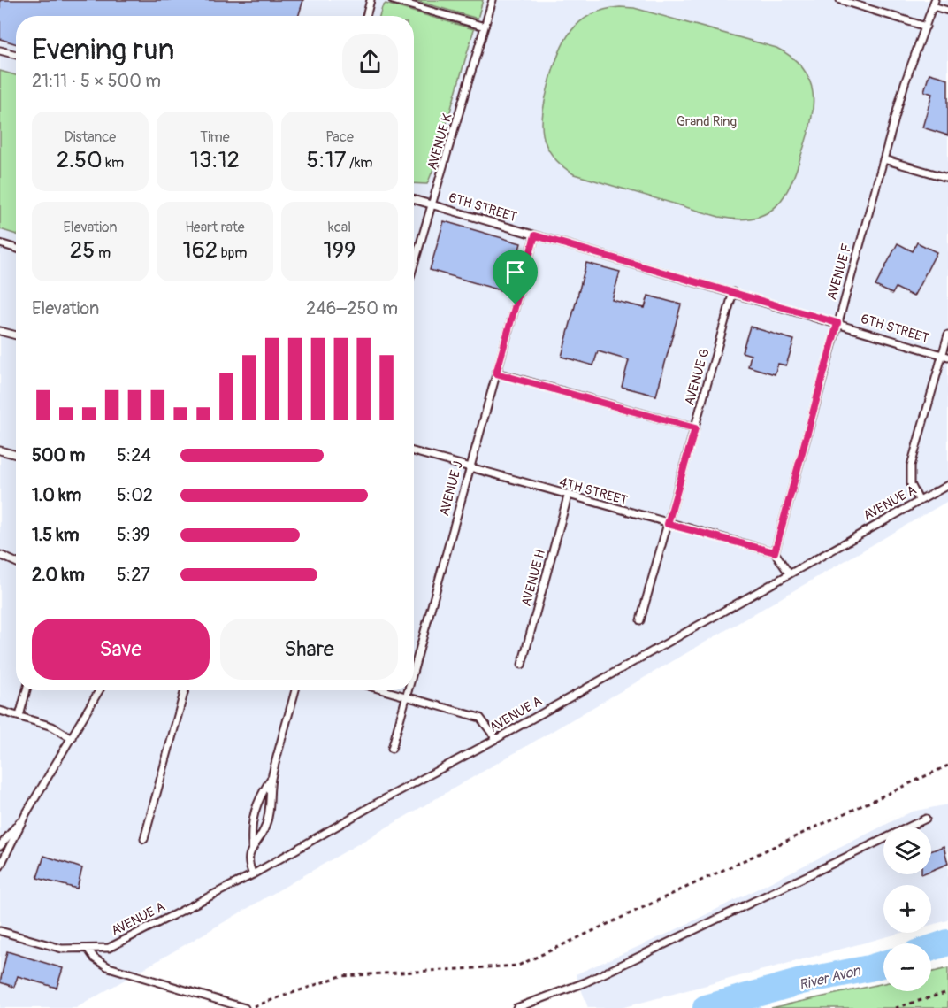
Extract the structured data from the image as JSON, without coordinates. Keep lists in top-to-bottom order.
{
  "streets": {
    "lane": [
      "AVENUE K",
      "6TH STREET",
      "AVENUE F",
      "AVENUE G",
      "AVENUE J",
      "4TH STREET",
      "AVENUE A",
      "AVENUE H"
    ]
  },
  "crossings": [
    ["AVENUE K", "6TH STREET"],
    ["6TH STREET", "AVENUE F"],
    ["6TH STREET", "AVENUE G"],
    ["6TH STREET", "AVENUE J"],
    ["AVENUE F", "4TH STREET"],
    ["AVENUE G", "4TH STREET"],
    ["AVENUE J", "4TH STREET"],
    ["4TH STREET", "AVENUE H"]
  ],
  "water": ["River Avon"],
  "parks": ["Grand Ring"],
  "page": {
    "heading": ["Evening run", "21:11 · 5 × 500 m"],
    "stats": [
      ["Distance", "2.50 km"],
      ["Time", "13:12"],
      ["Pace", "5:17 /km"],
      ["Elevation", "25 m"],
      ["Heart rate", "162 bpm"],
      ["kcal", "199"]
    ],
    "chart": ["Elevation", "246–250 m"],
    "list": [
      {
        "name": "500 m",
        "note": "5:24"
      },
      {
        "name": "1.0 km",
        "note": "5:02"
      },
      {
        "name": "1.5 km",
        "note": "5:39"
      },
      {
        "name": "2.0 km",
        "note": "5:27"
      }
    ],
    "buttons": ["Save", "Share"],
    "map_buttons": ["+", "−"]
  }
}
